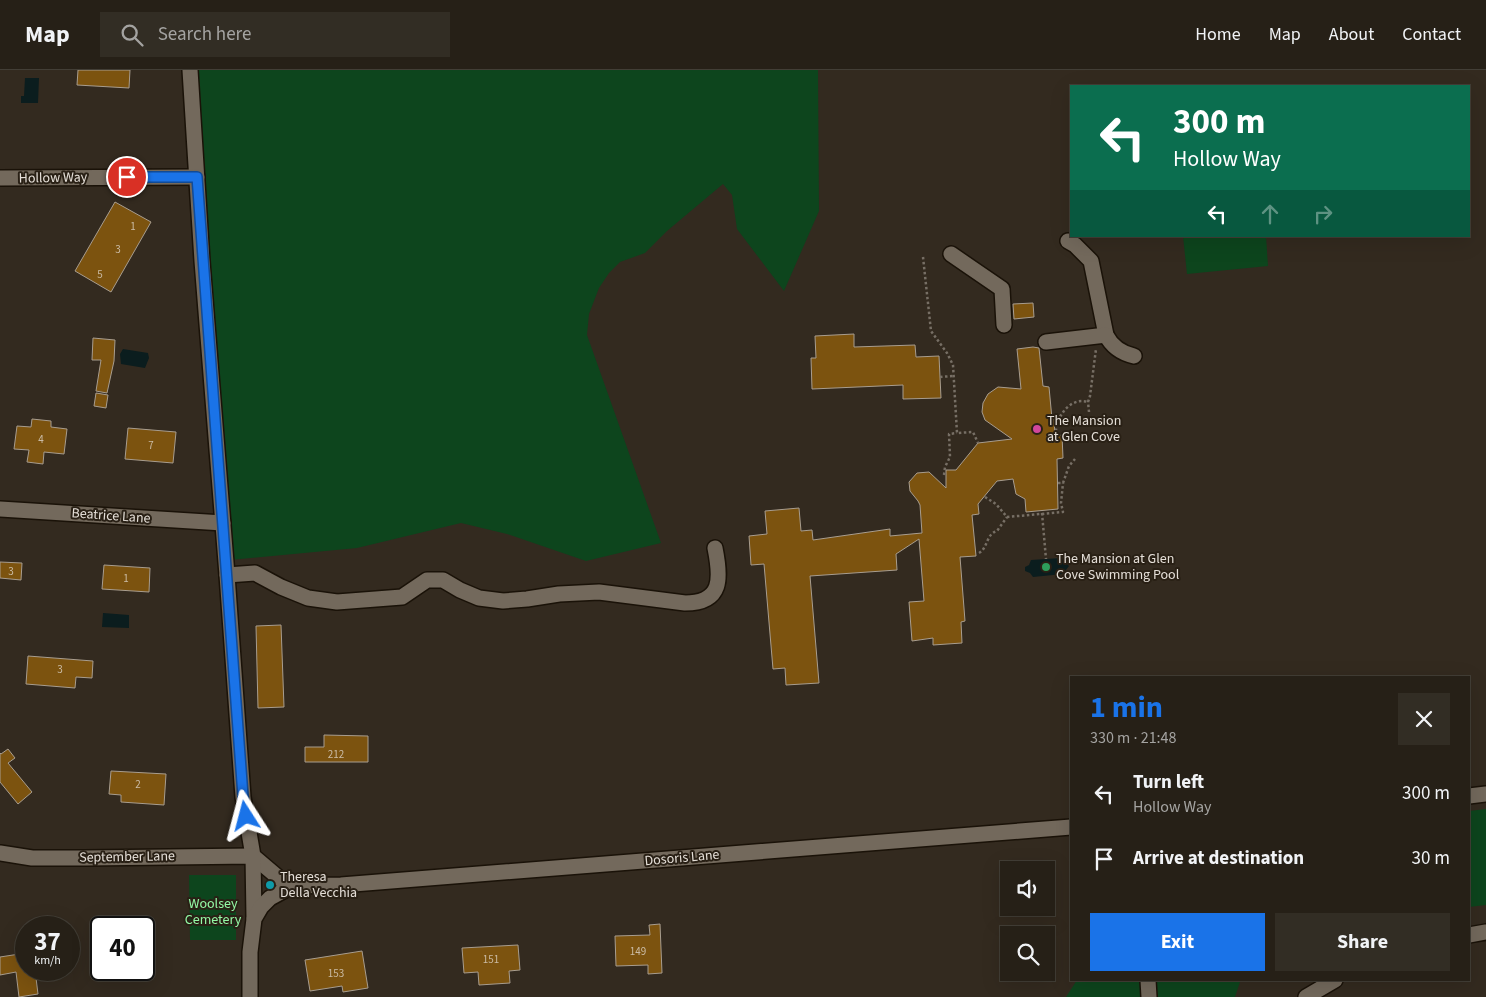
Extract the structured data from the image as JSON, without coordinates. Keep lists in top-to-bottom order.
{
  "streets": {
    "street": [
      "Hollow Way",
      "Beatrice Lane",
      "September Lane",
      "Dosoris Lane"
    ]
  },
  "parks": ["Woolsey Cemetery"],
  "places": ["The Mansion at Glen Cove", "The Mansion at Glen Cove Swimming Pool", "Theresa Della Vecchia"],
  "house_numbers": [
    "1",
    "3",
    "5",
    "4",
    "7",
    "3",
    "1",
    "3",
    "212",
    "2",
    "149",
    "151",
    "153"
  ],
  "page": {
    "header": "Map",
    "search": "Search here",
    "nav": [
      "Home",
      "Map",
      "About",
      "Contact"
    ],
    "turn": ["300 m", "Hollow Way"],
    "heading": ["1 min", "330 m · 21:48"],
    "list": [
      {
        "name": "Turn left",
        "note": "Hollow Way",
        "value": "300 m"
      },
      {
        "name": "Arrive at destination",
        "value": "30 m"
      }
    ],
    "buttons": ["Exit", "Share"],
    "speed": "37 km/h",
    "limit": "40"
  }
}
